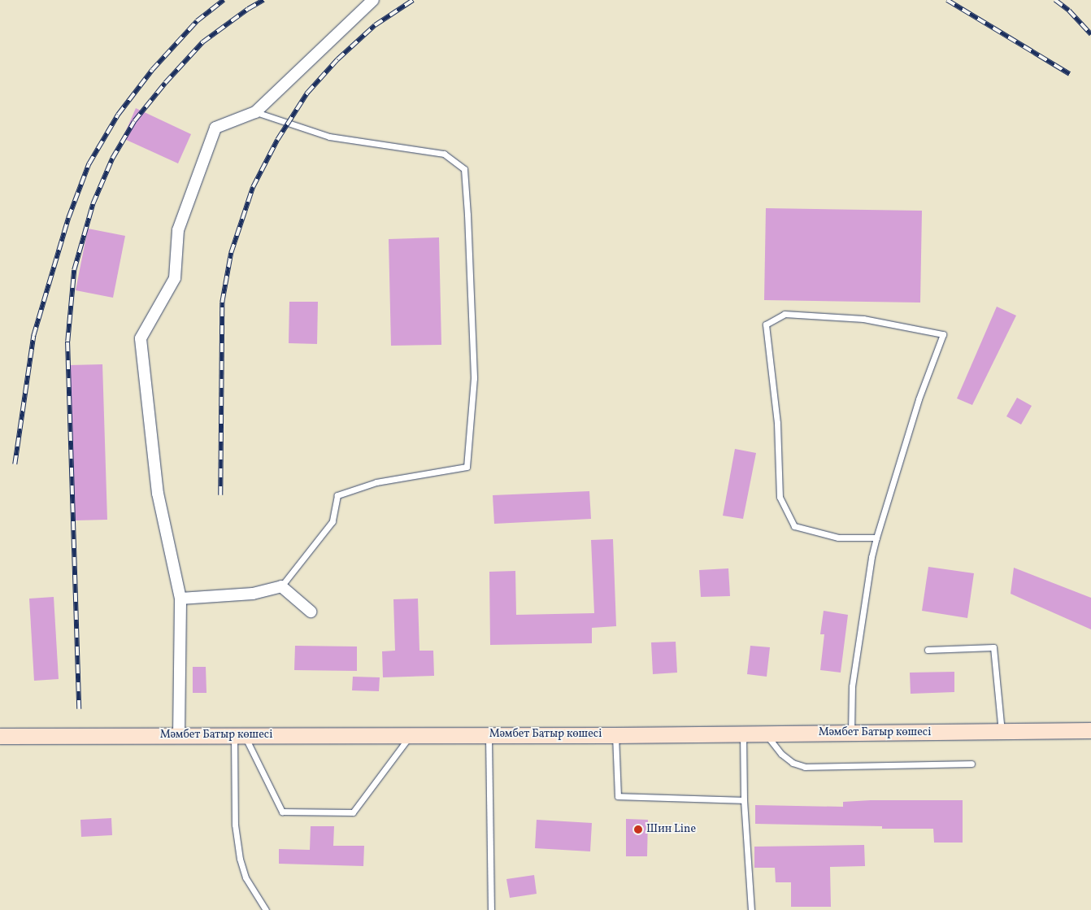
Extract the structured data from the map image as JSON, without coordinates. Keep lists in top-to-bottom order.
{
  "streets": {
    "main road": ["Мәмбет Батыр көшесі"]
  },
  "places": ["Шин Line"]
}
